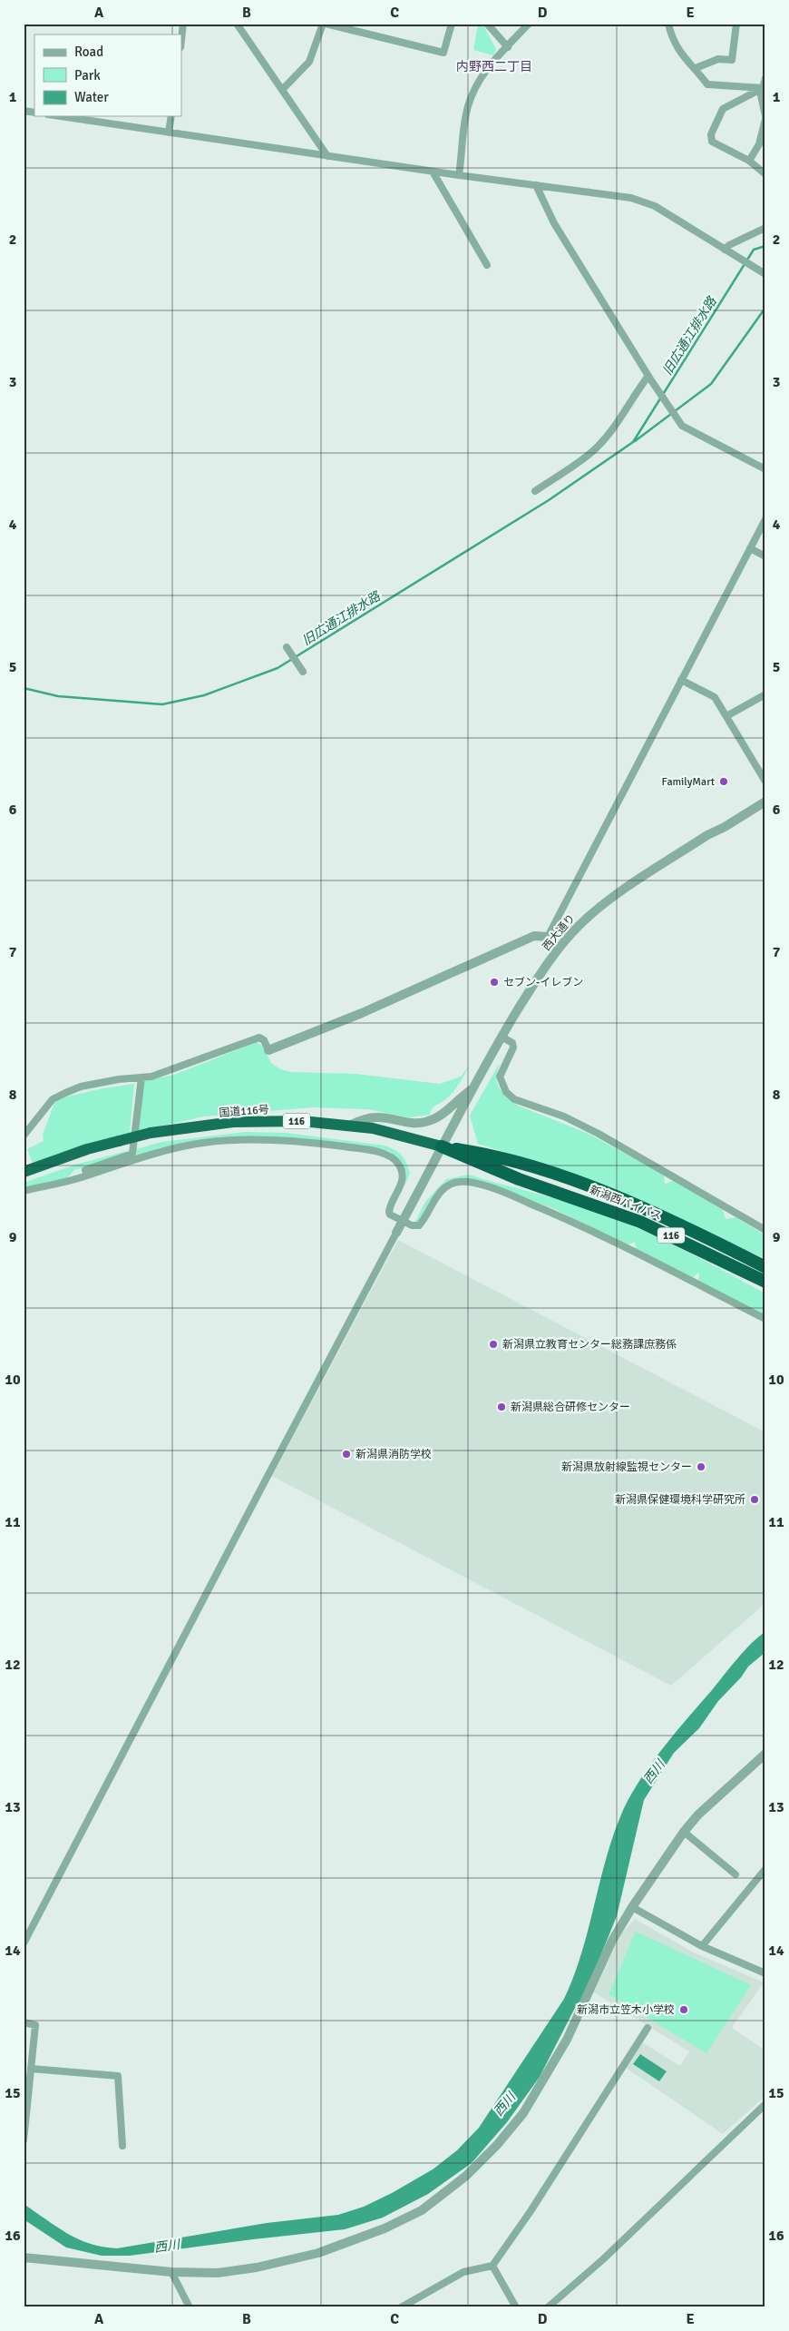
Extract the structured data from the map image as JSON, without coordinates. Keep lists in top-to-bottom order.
{
  "streets": {
    "highway": ["国道116号", "116", "新潟西バイパス"],
    "street": ["西大通り"]
  },
  "crossings": [
    ["西大通り", "国道116号"],
    ["西大通り", "新潟西バイパス"],
    ["国道116号", "新潟西バイパス"]
  ],
  "districts": ["内野西二丁目"],
  "water": ["旧広通江排水路", "西川"],
  "places": [
    "FamilyMart",
    "セブン-イレブン",
    "新潟県立教育センター総務課庶務係",
    "新潟県総合研修センター",
    "新潟県消防学校",
    "新潟県放射線監視センター",
    "新潟県保健環境科学研究所",
    "新潟市立笠木小学校"
  ],
  "legend": ["Road", "Park", "Water"],
  "grid": {
    "columns": [
      "A",
      "B",
      "C",
      "D",
      "E"
    ],
    "rows": [
      "1",
      "2",
      "3",
      "4",
      "5",
      "6",
      "7",
      "8",
      "9",
      "10",
      "11",
      "12",
      "13",
      "14",
      "15",
      "16"
    ]
  }
}
